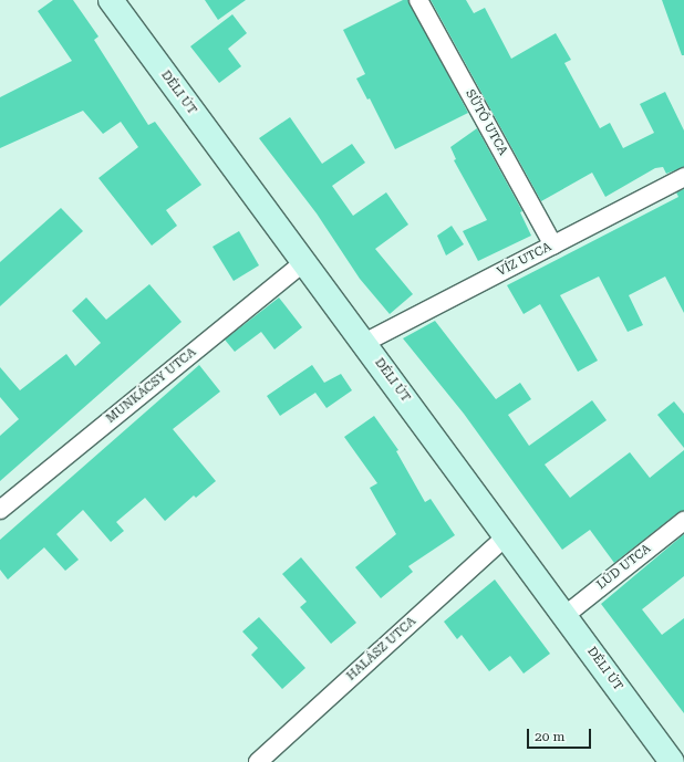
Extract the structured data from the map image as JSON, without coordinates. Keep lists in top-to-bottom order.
{
  "streets": {
    "street": [
      "DÉLI ÚT",
      "SÜTŐ UTCA",
      "VÍZ UTCA",
      "MUNKÁCSY UTCA",
      "LÚD UTCA",
      "HALÁSZ UTCA"
    ]
  },
  "crossings": [
    ["DÉLI ÚT", "VÍZ UTCA"],
    ["DÉLI ÚT", "MUNKÁCSY UTCA"],
    ["DÉLI ÚT", "LÚD UTCA"],
    ["DÉLI ÚT", "HALÁSZ UTCA"],
    ["SÜTŐ UTCA", "VÍZ UTCA"]
  ],
  "scale_bar": "20 m"
}
